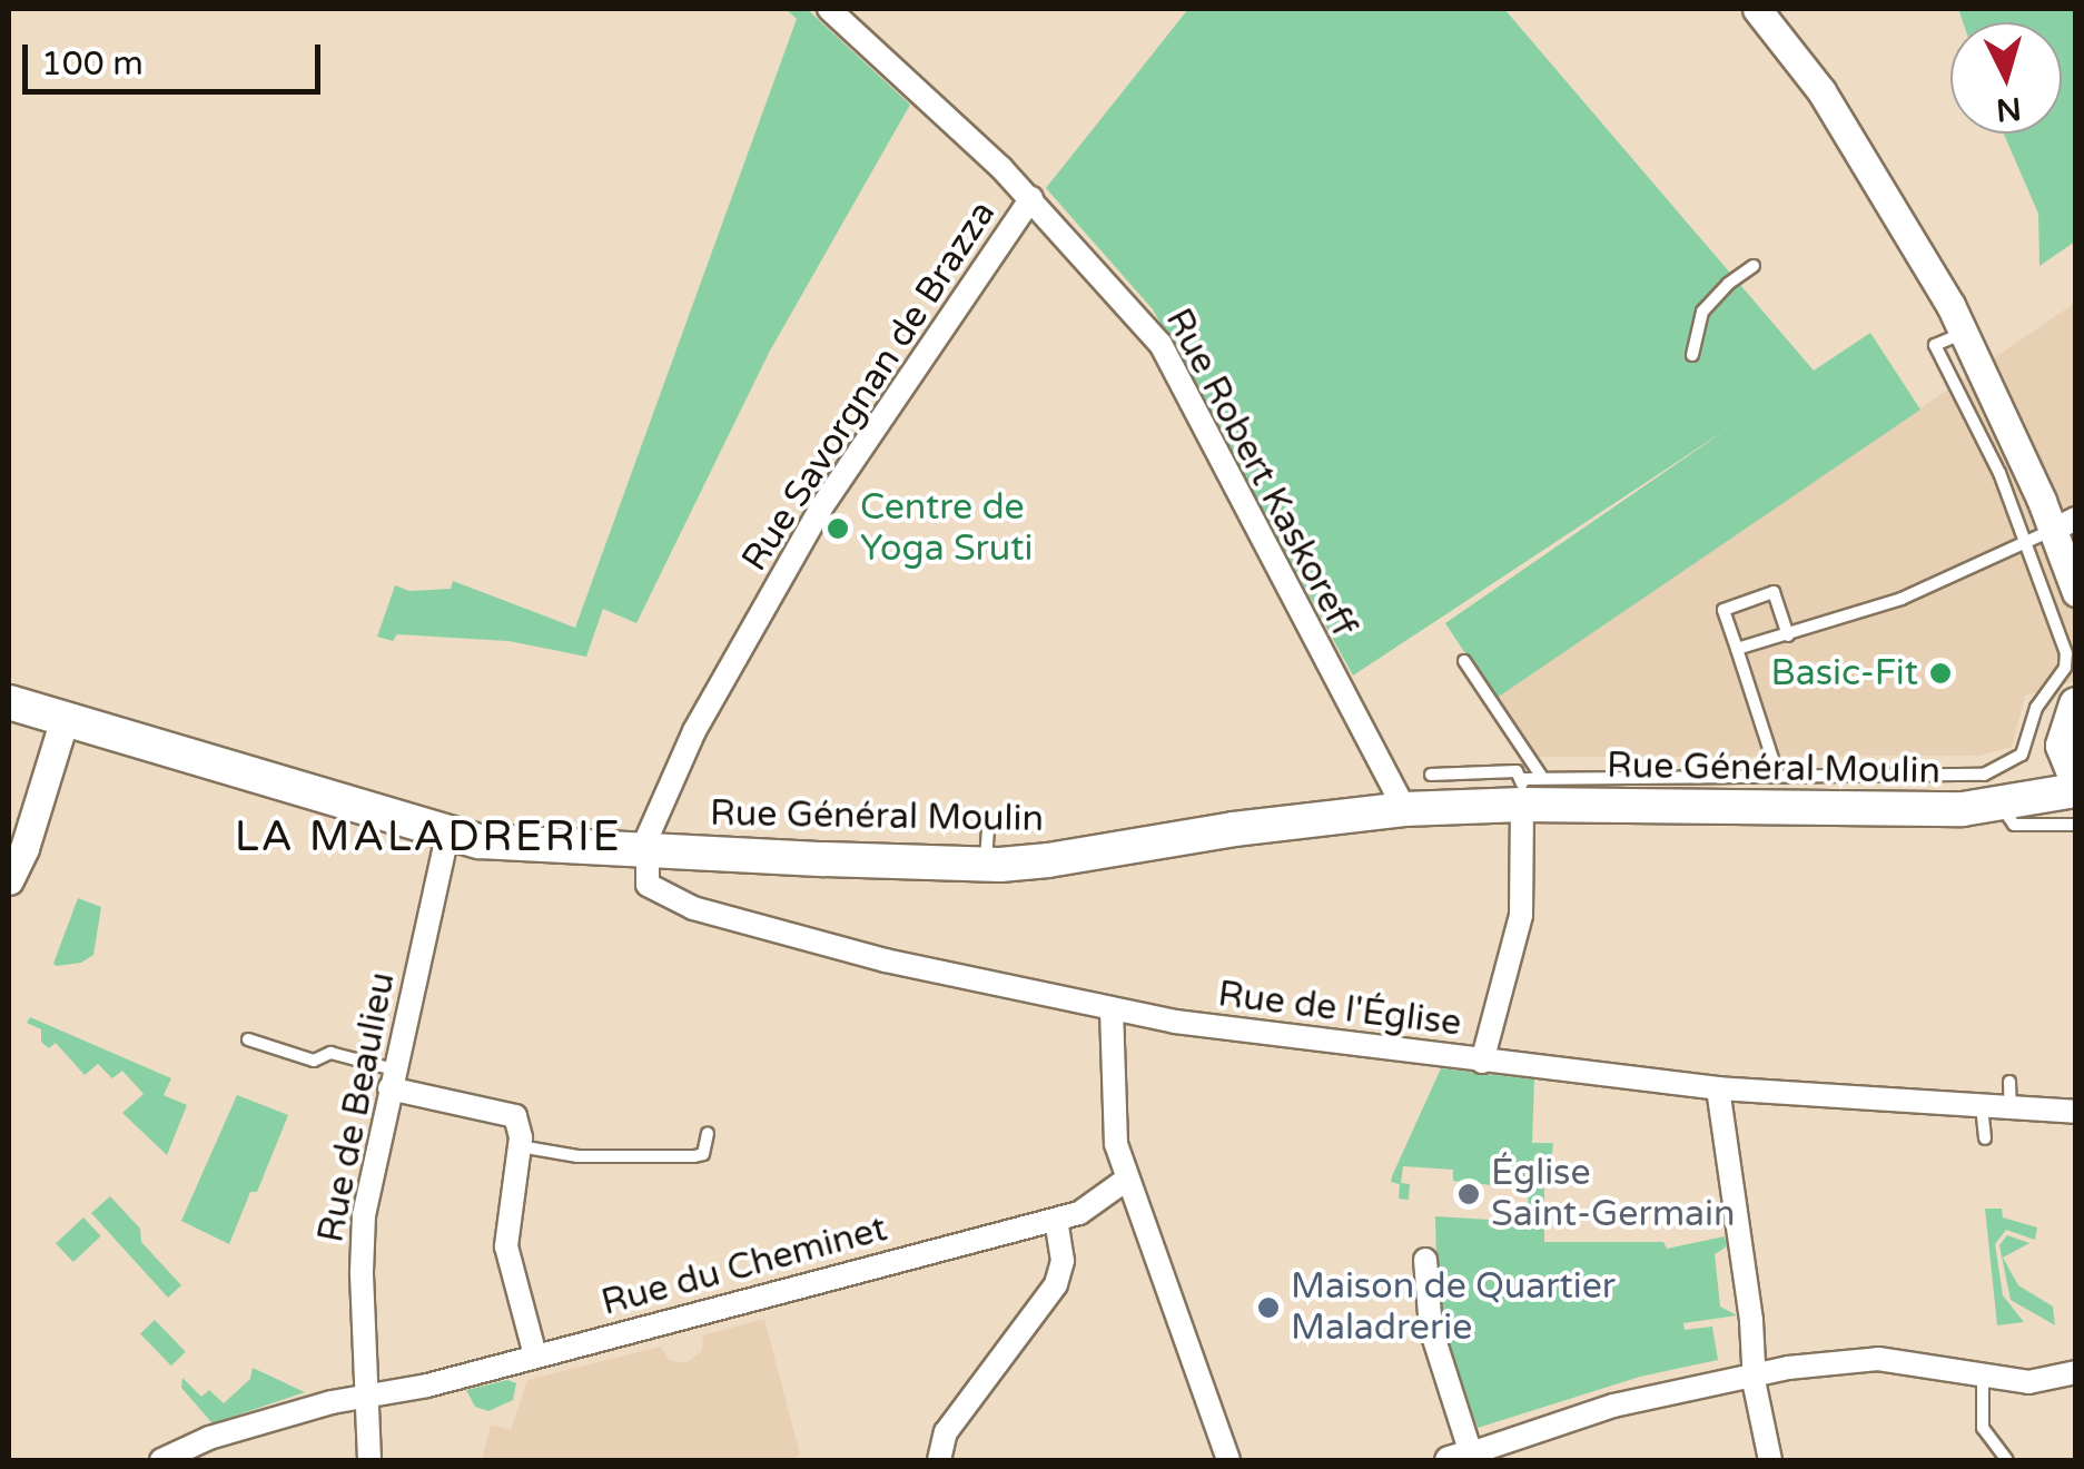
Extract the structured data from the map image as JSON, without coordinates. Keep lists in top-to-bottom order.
{
  "streets": {
    "main road": ["Rue Général Moulin"],
    "street": [
      "Rue Savorgnan de Brazza",
      "Rue Robert Kaskoreff",
      "Rue de l'Église",
      "Rue de Beaulieu",
      "Rue du Cheminet"
    ]
  },
  "crossings": [
    ["Rue Savorgnan de Brazza", "Rue Robert Kaskoreff"],
    ["Rue Savorgnan de Brazza", "Rue Général Moulin"],
    ["Rue Savorgnan de Brazza", "Rue de l'Église"],
    ["Rue Robert Kaskoreff", "Rue Général Moulin"],
    ["Rue Général Moulin", "Rue de l'Église"],
    ["Rue Général Moulin", "Rue de Beaulieu"],
    ["Rue de Beaulieu", "Rue du Cheminet"]
  ],
  "districts": ["LA MALADRERIE"],
  "places": [
    "Centre de Yoga Sruti",
    "Basic-Fit",
    "Église Saint-Germain",
    "Maison de Quartier Maladrerie"
  ],
  "scale_bar": "100 m",
  "north": "bottom"
}
